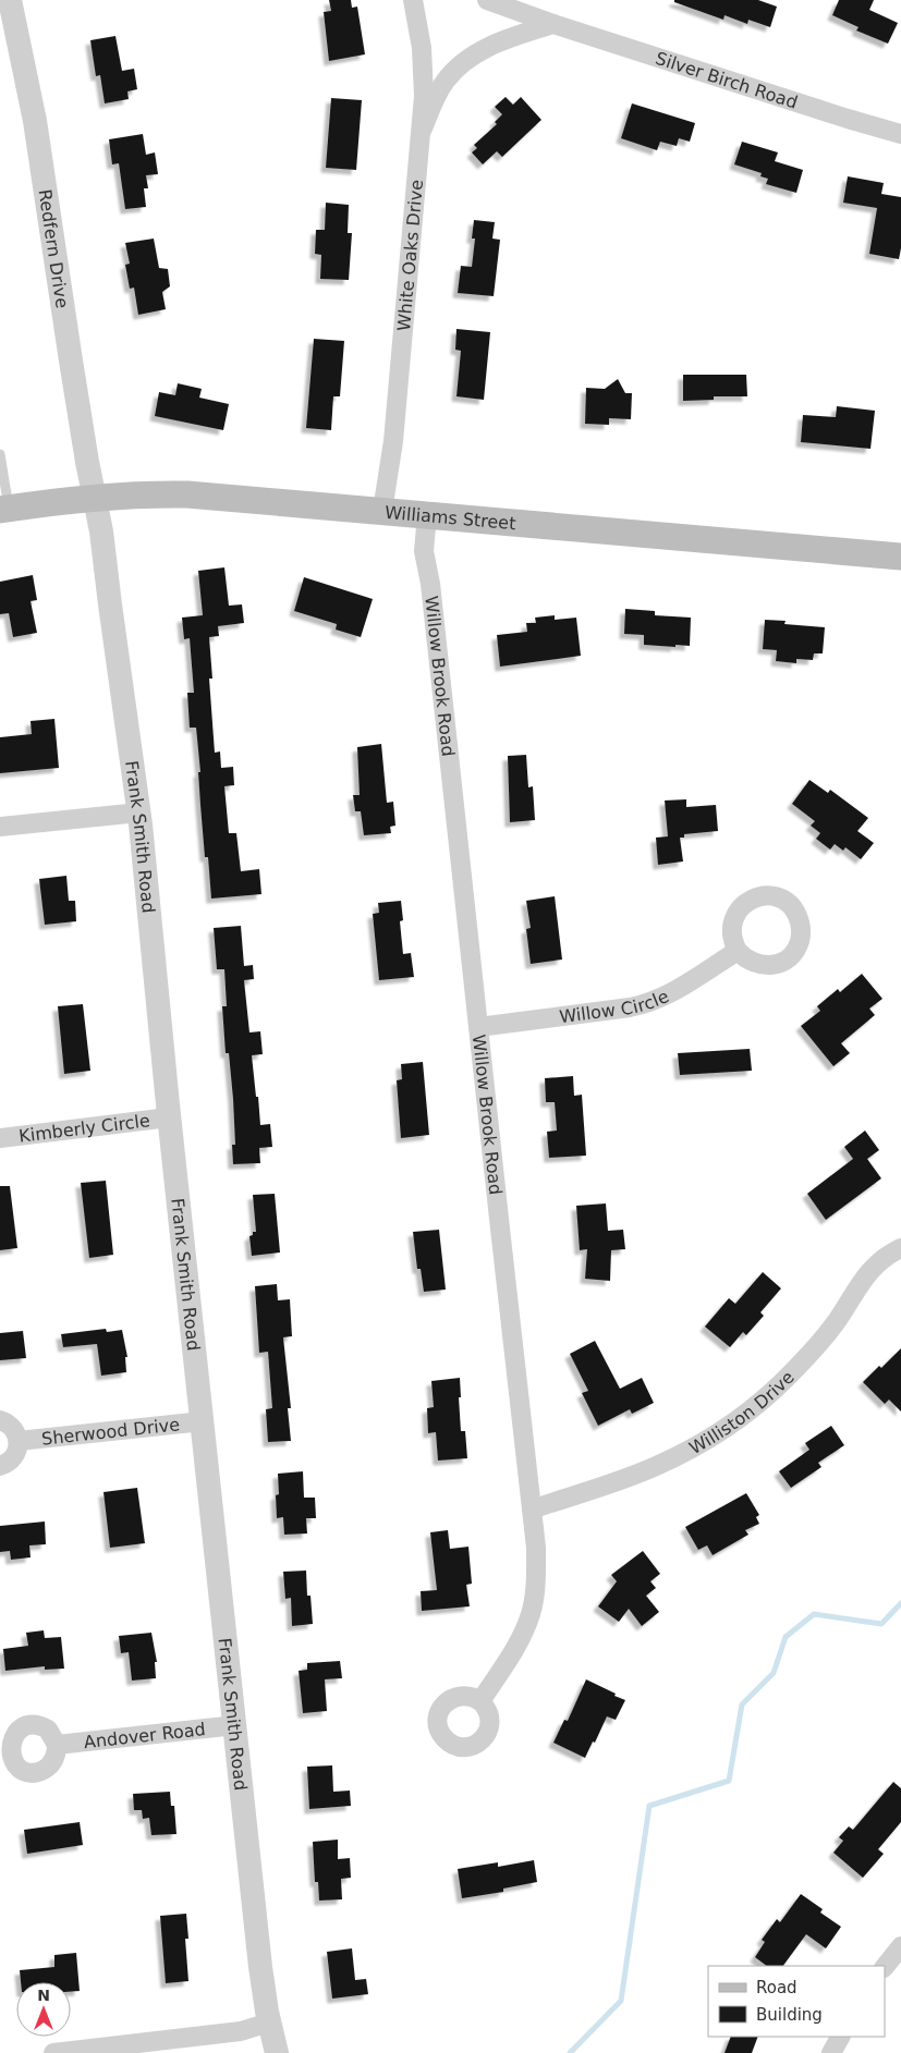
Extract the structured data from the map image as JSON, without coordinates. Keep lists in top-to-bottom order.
{
  "streets": {
    "main road": ["Williams Street"],
    "street": [
      "Silver Birch Road",
      "Redfern Drive",
      "White Oaks Drive",
      "Willow Brook Road",
      "Frank Smith Road",
      "Willow Circle",
      "Kimberly Circle",
      "Williston Drive",
      "Sherwood Drive",
      "Andover Road"
    ]
  },
  "crossings": [
    ["Redfern Drive", "Williams Street"],
    ["Redfern Drive", "Frank Smith Road"],
    ["White Oaks Drive", "Williams Street"],
    ["Williams Street", "Willow Brook Road"],
    ["Williams Street", "Frank Smith Road"],
    ["Willow Brook Road", "Willow Circle"],
    ["Willow Brook Road", "Williston Drive"],
    ["Frank Smith Road", "Kimberly Circle"],
    ["Frank Smith Road", "Sherwood Drive"],
    ["Frank Smith Road", "Andover Road"]
  ],
  "legend": ["Road", "Building"],
  "north": "top"
}
